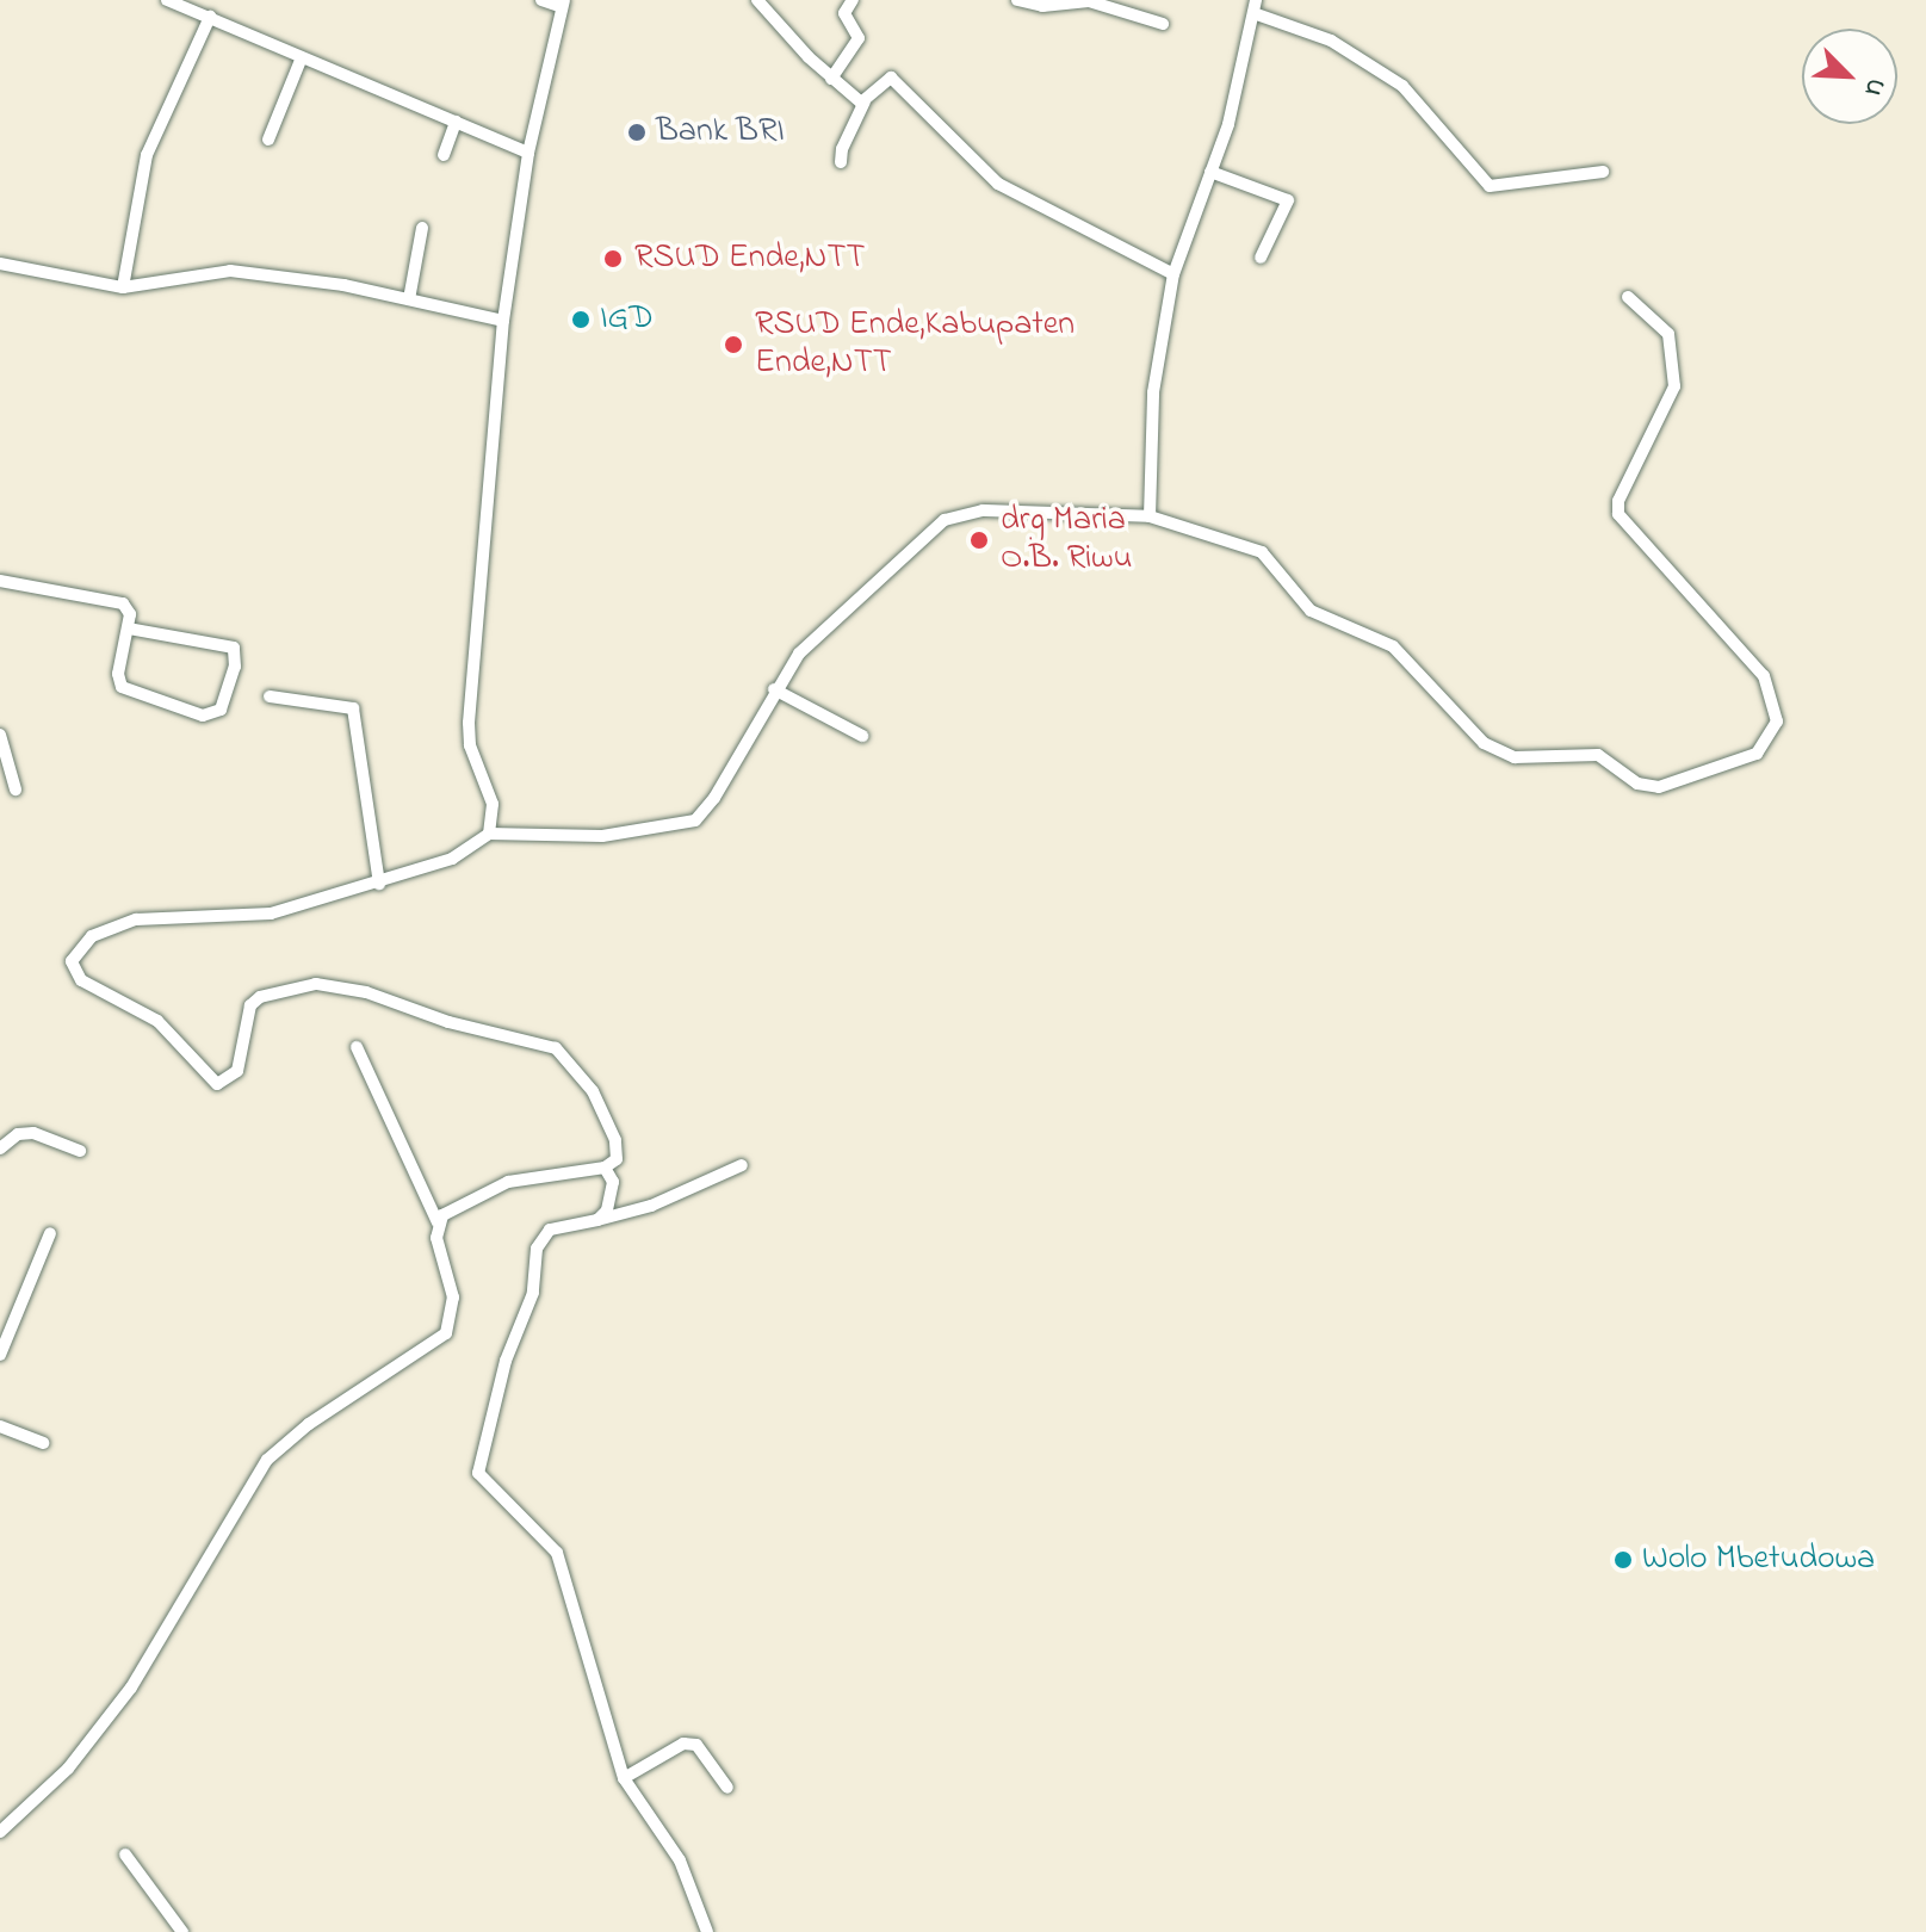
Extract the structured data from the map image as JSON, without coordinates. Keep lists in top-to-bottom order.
{
  "places": [
    "Bank BRI",
    "RSUD Ende,NTT",
    "IGD",
    "RSUD Ende,Kabupaten Ende,NTT",
    "drg Maria O.B. Riwu",
    "Wolo Mbetudowa"
  ],
  "north": "bottom right"
}
